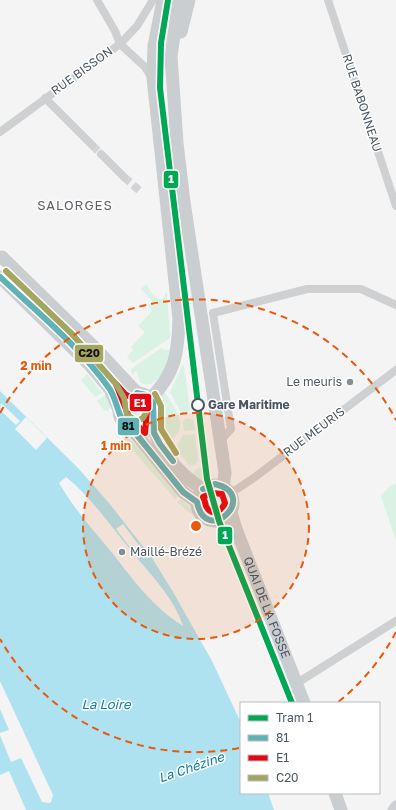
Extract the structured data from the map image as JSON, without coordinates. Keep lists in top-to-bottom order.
{
  "streets": {
    "main road": ["QUAI DE LA FOSSE"],
    "street": ["RUE BISSON", "RUE BABONNEAU", "RUE MEURIS"]
  },
  "crossings": [
    ["RUE MEURIS", "QUAI DE LA FOSSE"]
  ],
  "districts": ["SALORGES"],
  "water": ["La Loire", "La Chézine"],
  "places": ["Le meuris", "Gare Maritime", "Maillé-Brézé"],
  "lines": [
    "tram line 1",
    "transit line C20",
    "transit line 81",
    "transit line E1"
  ],
  "legend": [
    "Tram 1",
    "81",
    "E1",
    "C20"
  ],
  "rings": ["2 min", "1 min"]
}
